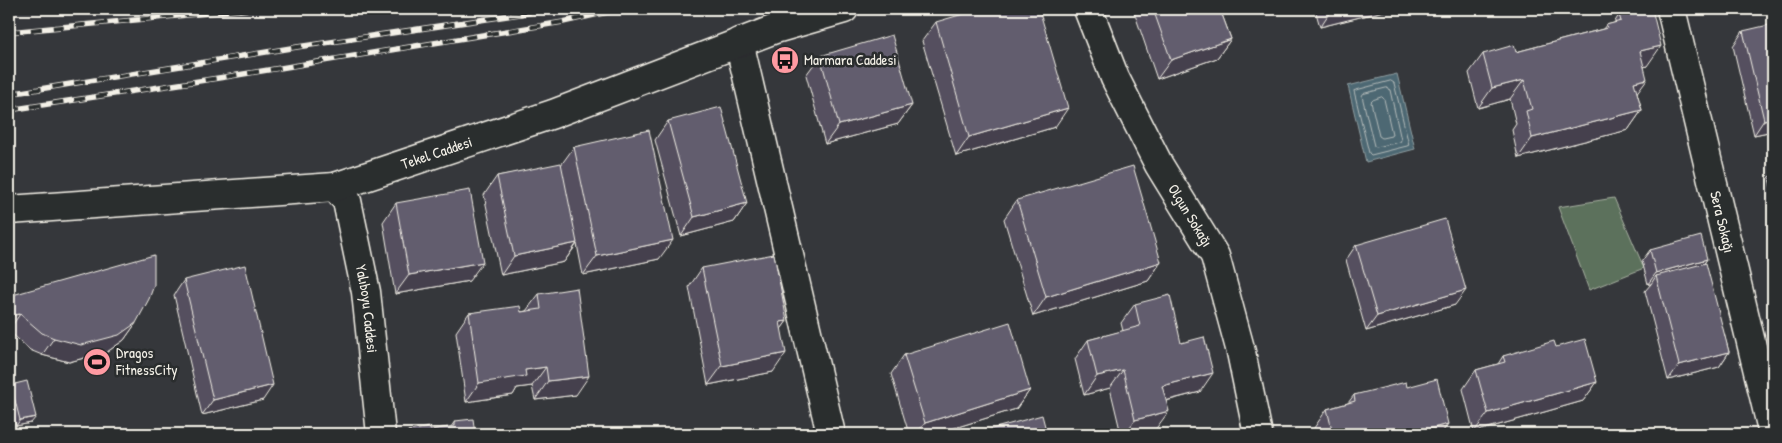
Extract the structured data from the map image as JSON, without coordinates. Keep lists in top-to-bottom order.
{
  "streets": {
    "street": [
      "Tekel Caddesi",
      "Olgun Sokağı",
      "Sera Sokağı",
      "Yalıboyu Caddesi"
    ]
  },
  "crossings": [
    ["Tekel Caddesi", "Yalıboyu Caddesi"]
  ],
  "places": {
    "bus stop": ["Marmara Caddesi"],
    "sports": ["Dragos FitnessCity"]
  }
}
